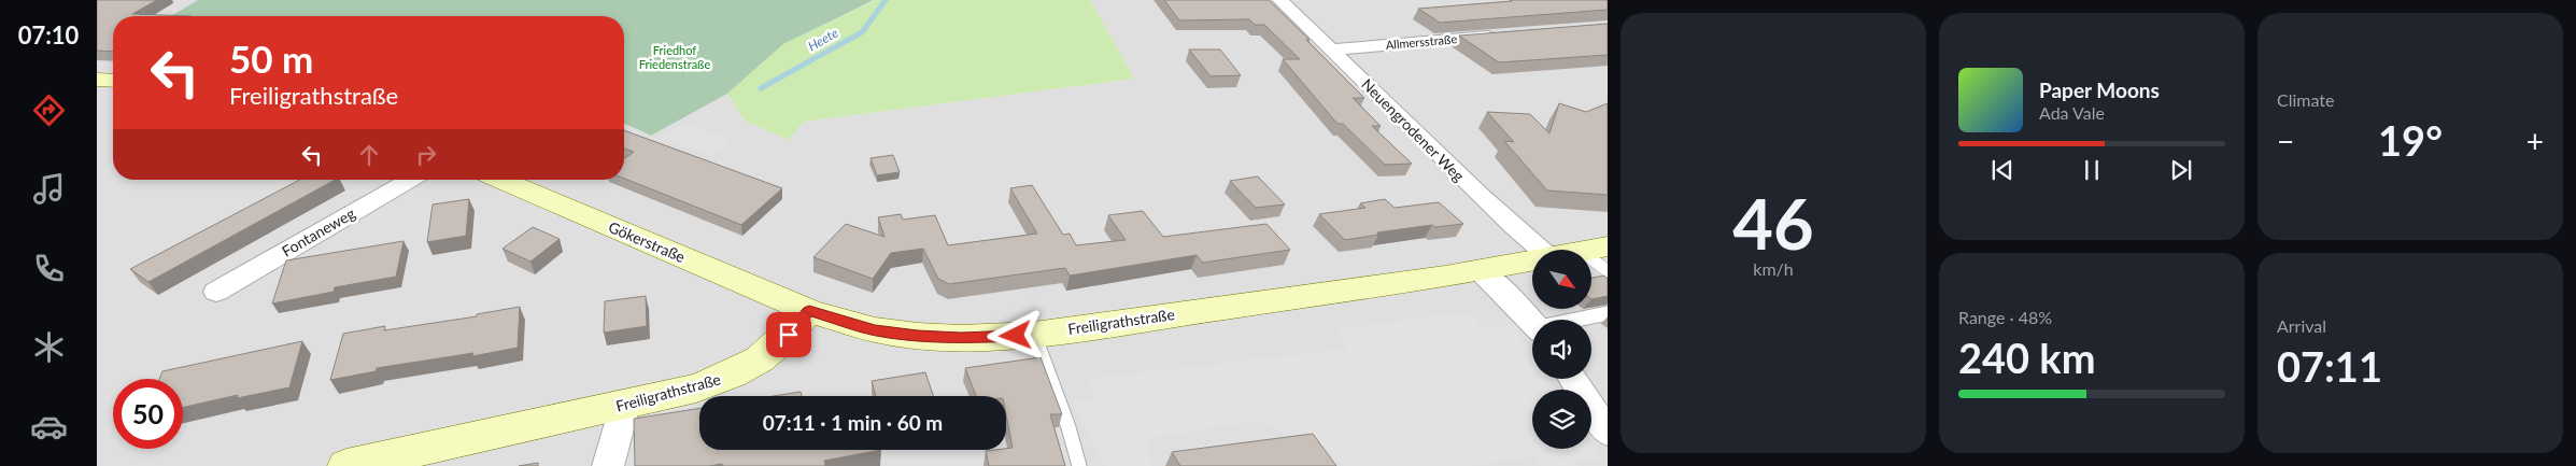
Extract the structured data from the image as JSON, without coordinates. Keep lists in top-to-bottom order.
{
  "streets": {
    "main road": ["Gökerstraße", "Freiligrathstraße"],
    "street": ["Allmersstraße", "Neuengrodener Weg", "Fontaneweg"]
  },
  "crossings": [
    ["Allmersstraße", "Neuengrodener Weg"],
    ["Gökerstraße", "Freiligrathstraße"]
  ],
  "water": ["Heete"],
  "parks": ["Friedhof Friedenstraße"],
  "north": "bottom right",
  "page": {
    "tabs": "07:10",
    "tile": [
      ["46", "km/h"],
      "Climate",
      ["Range · 48%", "240 km"],
      ["Arrival", "07:11"]
    ],
    "turn": ["50 m", "Freiligrathstraße"],
    "song": ["Paper Moons", "Ada Vale"],
    "heat": ["−", "19°", "+"],
    "limit": "50",
    "trip": "07:11 · 1 min · 60 m"
  }
}
